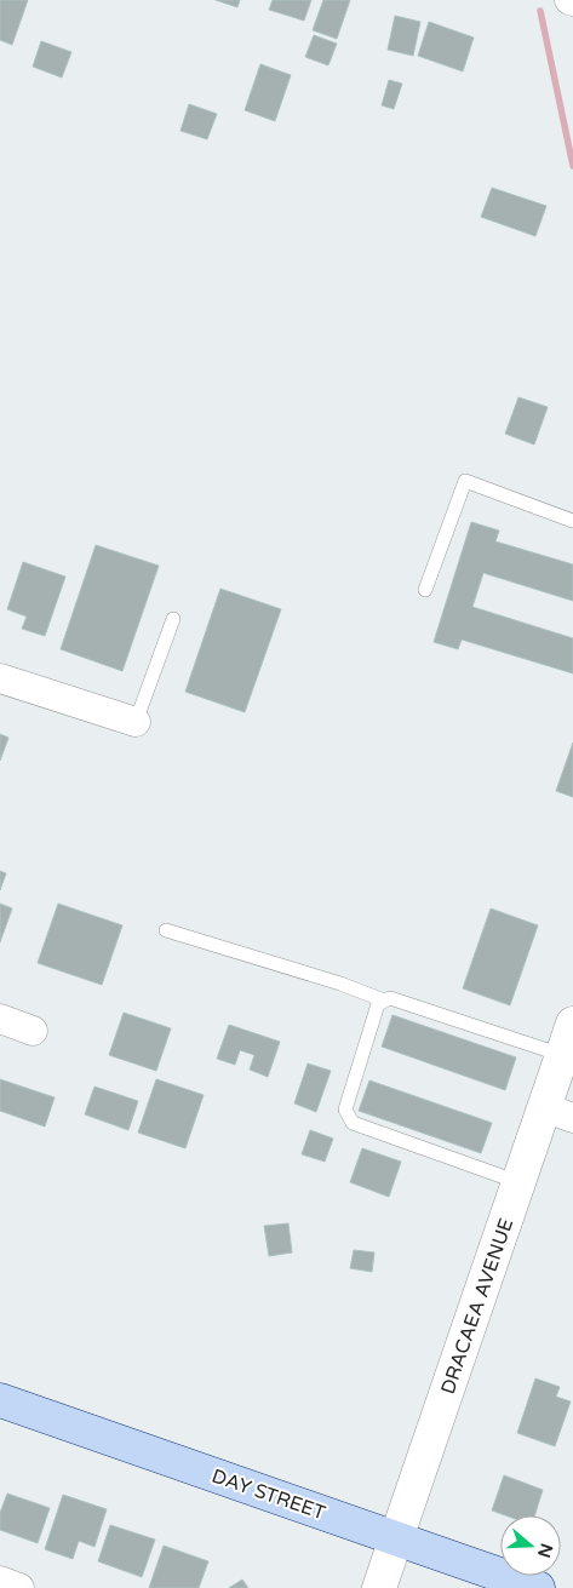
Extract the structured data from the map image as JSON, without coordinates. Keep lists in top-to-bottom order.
{
  "streets": {
    "main road": ["DAY STREET"],
    "street": ["DRACAEA AVENUE"]
  },
  "crossings": [
    ["DRACAEA AVENUE", "DAY STREET"]
  ],
  "north": "right"
}
